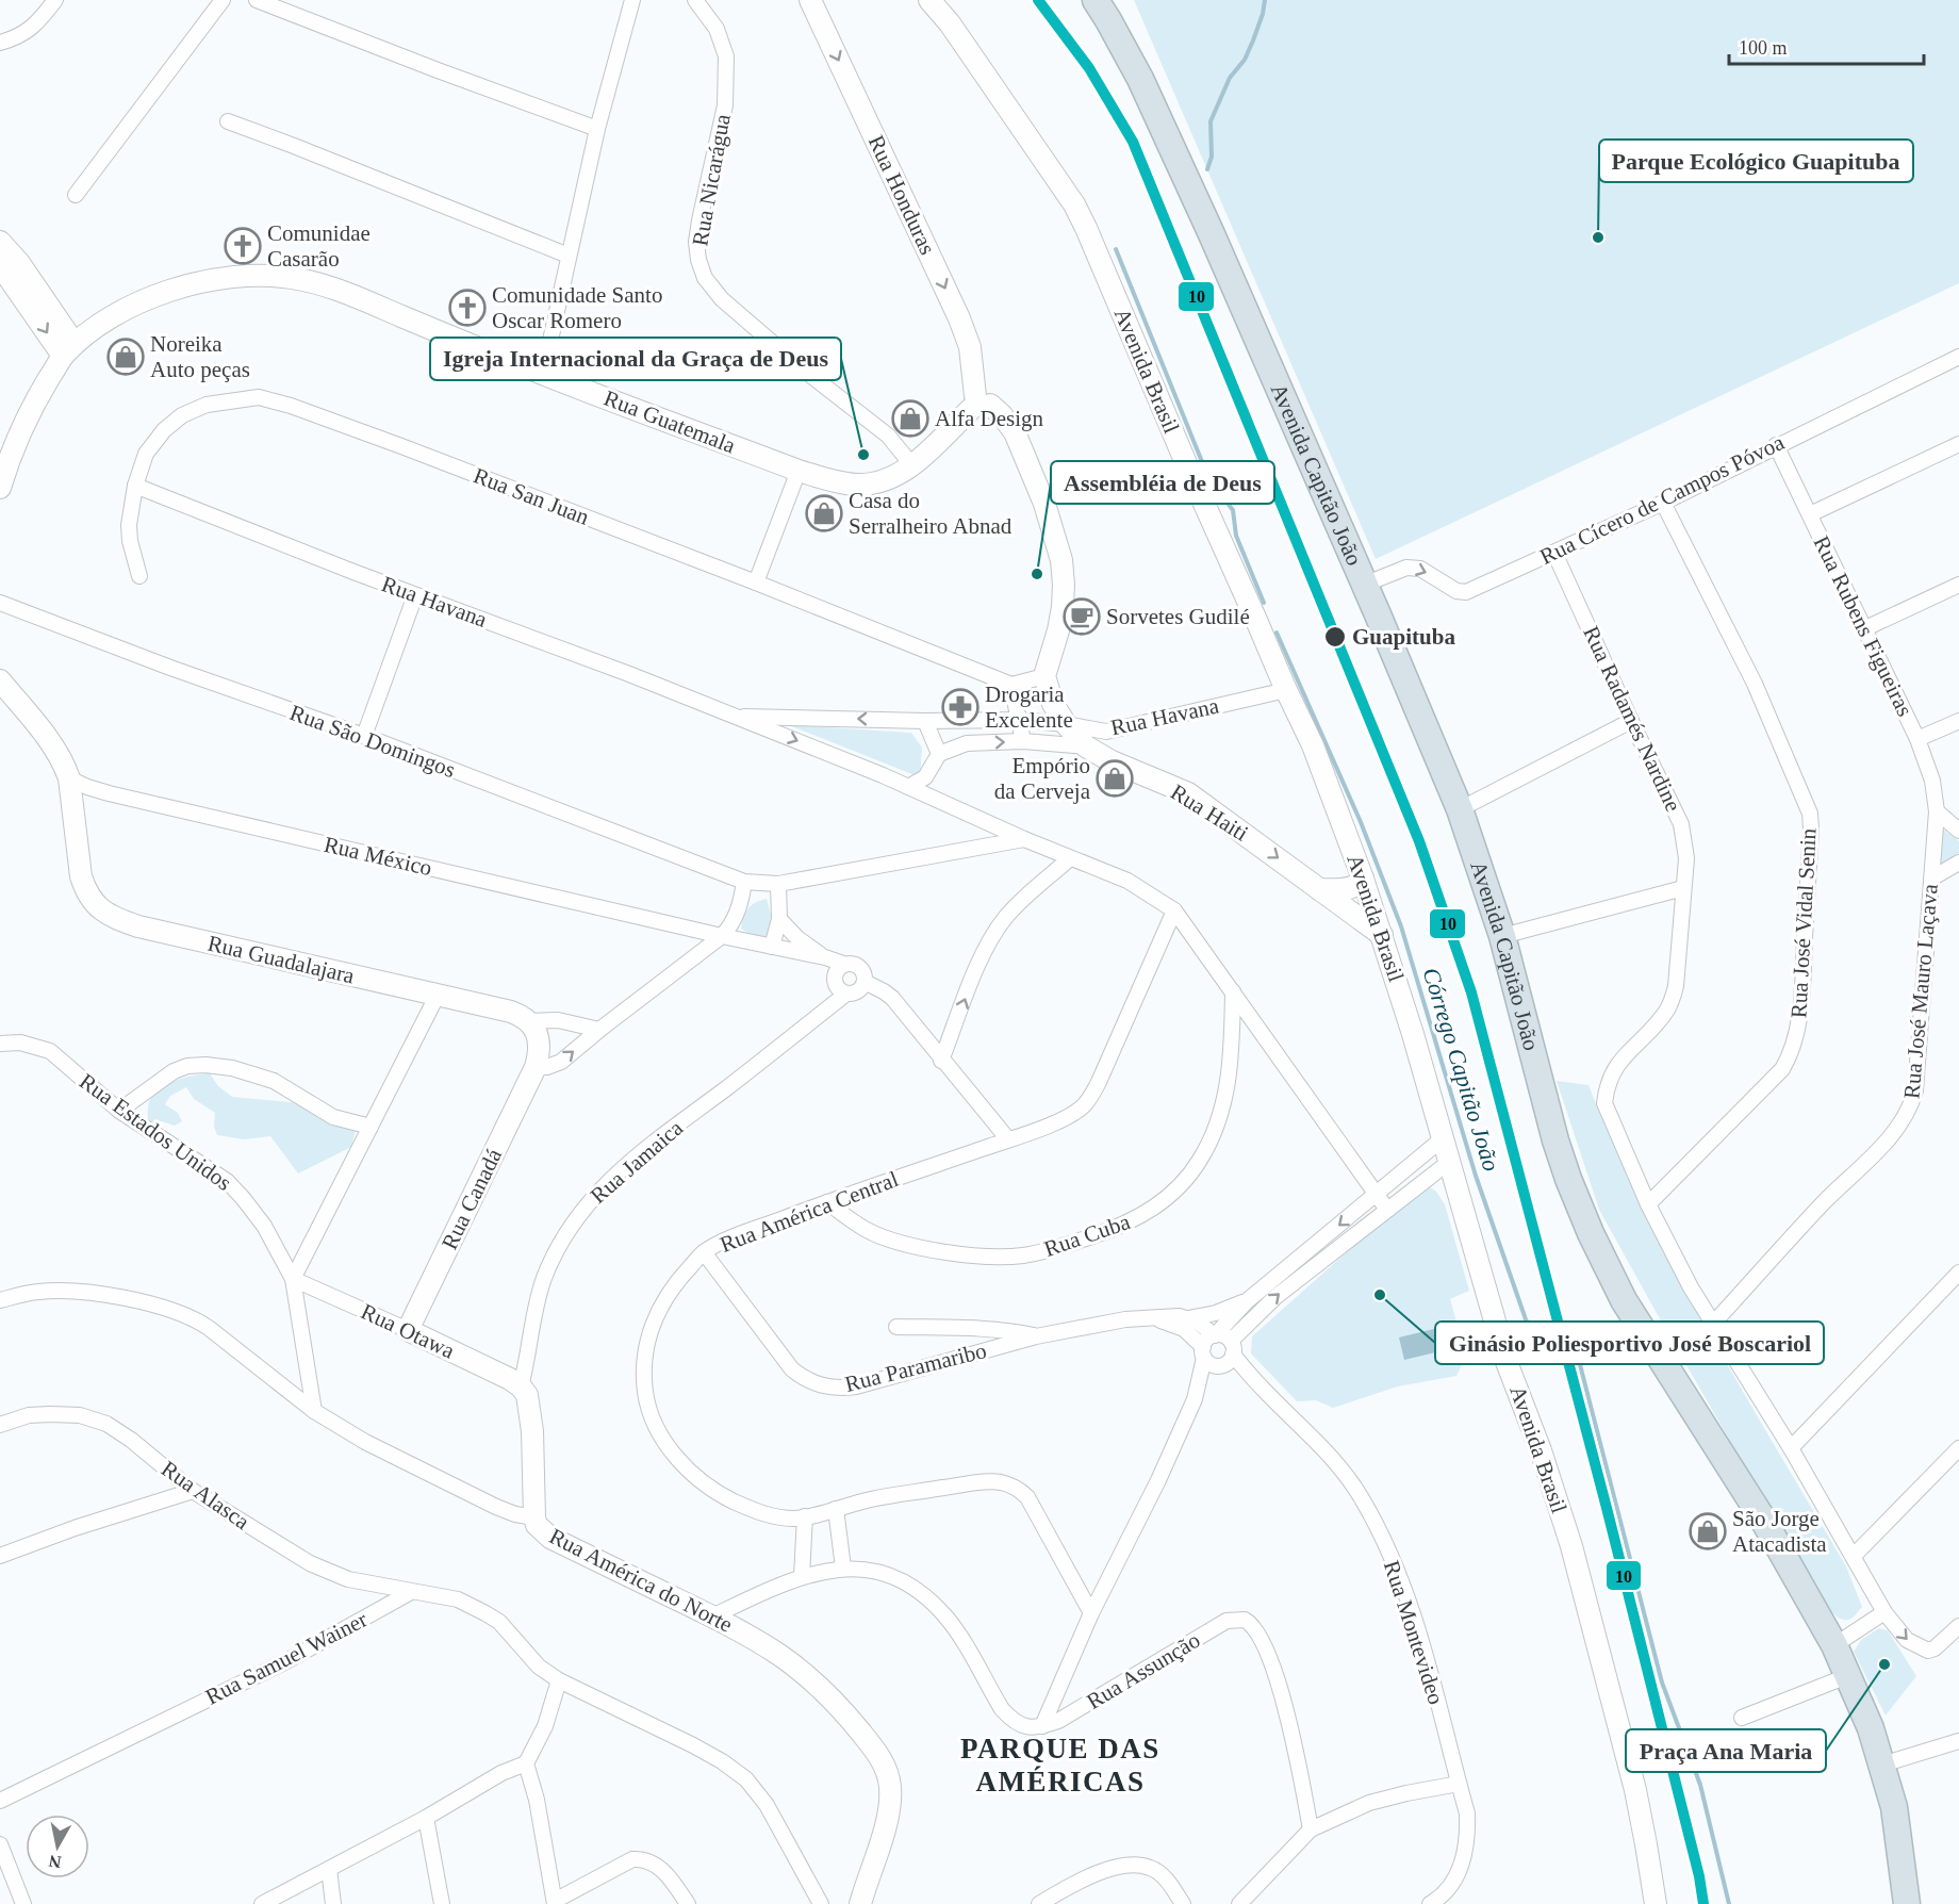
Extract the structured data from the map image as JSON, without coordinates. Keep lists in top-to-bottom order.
{
  "streets": {
    "highway": ["Avenida Capitão João"],
    "main road": [
      "Rua Honduras",
      "Avenida Brasil",
      "Rua Guatemala",
      "Rua Haiti",
      "Rua Guadalajara",
      "Rua Canadá",
      "Rua Otawa",
      "Rua América do Norte"
    ],
    "street": [
      "Rua Nicarágua",
      "Rua San Juan",
      "Rua Cícero de Campos Póvoa",
      "Rua Havana",
      "Rua Rubens Figueiras",
      "Rua Radamés Nardine",
      "Rua São Domingos",
      "Rua México",
      "Rua José Vidal Senin",
      "Rua José Mauro Laçava",
      "Rua Estados Unidos",
      "Rua Jamaica",
      "Rua América Central",
      "Rua Cuba",
      "Rua Paramaribo",
      "Rua Alasca",
      "Rua Montevideo",
      "Rua Samuel Wainer",
      "Rua Assunção"
    ]
  },
  "crossings": [
    ["Rua Nicarágua", "Rua Guatemala"],
    ["Rua Honduras", "Rua Guatemala"],
    ["Avenida Brasil", "Rua Havana"],
    ["Avenida Brasil", "Rua Haiti"],
    ["Avenida Capitão João", "Rua Cícero de Campos Póvoa"],
    ["Rua San Juan", "Rua Havana"],
    ["Rua Cícero de Campos Póvoa", "Rua Rubens Figueiras"],
    ["Rua Cícero de Campos Póvoa", "Rua Radamés Nardine"],
    ["Rua Cícero de Campos Póvoa", "Rua José Vidal Senin"],
    ["Rua Havana", "Rua Haiti"],
    ["Rua Rubens Figueiras", "Rua José Mauro Laçava"],
    ["Rua Radamés Nardine", "Rua José Vidal Senin"],
    ["Rua Radamés Nardine", "Rua José Mauro Laçava"],
    ["Rua México", "Rua Guadalajara"],
    ["Rua México", "Rua Jamaica"],
    ["Rua Guadalajara", "Rua Canadá"],
    ["Rua Estados Unidos", "Rua Otawa"],
    ["Rua Estados Unidos", "Rua América do Norte"],
    ["Rua Jamaica", "Rua Otawa"],
    ["Rua Canadá", "Rua Otawa"],
    ["Rua América Central", "Rua Cuba"],
    ["Rua América Central", "Rua Paramaribo"],
    ["Rua Alasca", "Rua Samuel Wainer"]
  ],
  "one_way": ["Rua Honduras", "Rua Haiti"],
  "districts": ["PARQUE DAS AMÉRICAS"],
  "water": ["Córrego Capitão João"],
  "places": {
    "other": [
      "Parque Ecológico Guapituba",
      "Igreja Internacional da Graça de Deus",
      "Assembléia de Deus",
      "Guapituba",
      "Ginásio Poliesportivo José Boscariol",
      "Praça Ana Maria"
    ],
    "church": ["Comunidae Casarão", "Comunidade Santo Oscar Romero"],
    "shop": [
      "Noreika Auto peças",
      "Alfa Design",
      "Casa do Serralheiro Abnad",
      "Empório da Cerveja",
      "São Jorge Atacadista"
    ],
    "cafe": ["Sorvetes Gudilé"],
    "pharmacy": ["Drogaria Excelente"]
  },
  "lines": ["transit line 10"],
  "scale_bar": "100 m",
  "north": "bottom"
}
